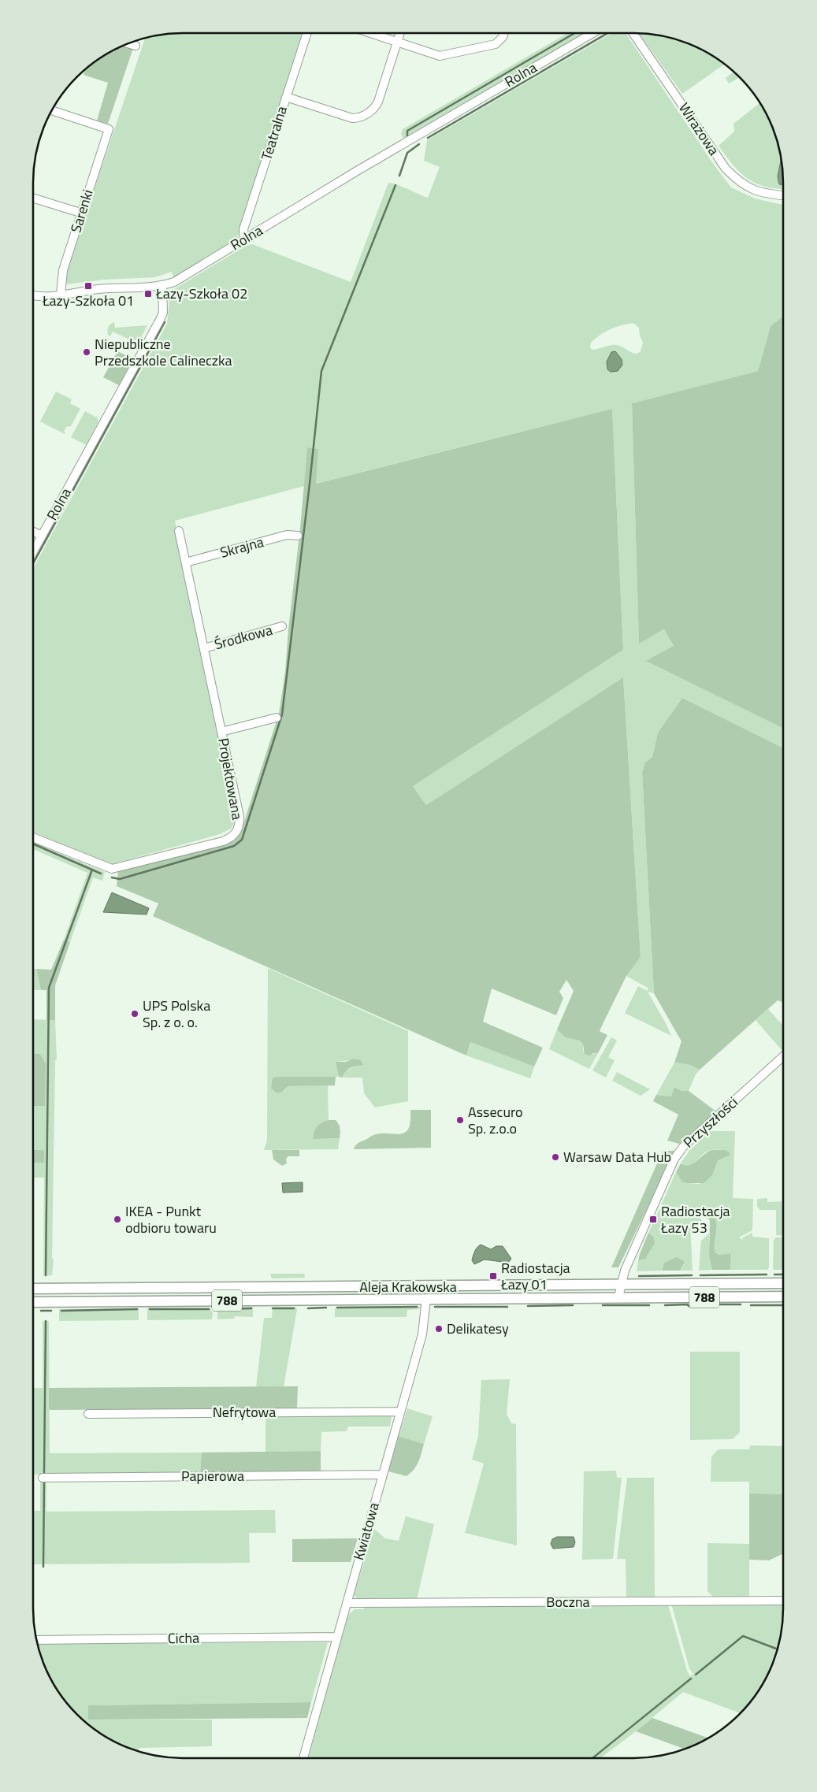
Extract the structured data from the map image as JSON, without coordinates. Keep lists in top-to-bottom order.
{
  "streets": {
    "main road": ["Aleja Krakowska", "788"],
    "street": [
      "Rolna",
      "Wirażowa",
      "Teatralna",
      "Sarenki",
      "Skrajna",
      "Środkowa",
      "Projektowana",
      "Przyszłości",
      "Nefrytowa",
      "Papierowa",
      "Kwiatowa",
      "Boczna",
      "Cicha"
    ]
  },
  "crossings": [
    ["Rolna", "Teatralna"],
    ["Skrajna", "Projektowana"],
    ["Środkowa", "Projektowana"],
    ["Przyszłości", "Aleja Krakowska"],
    ["Aleja Krakowska", "Kwiatowa"],
    ["Nefrytowa", "Kwiatowa"],
    ["Papierowa", "Kwiatowa"],
    ["Kwiatowa", "Boczna"],
    ["Kwiatowa", "Cicha"]
  ],
  "places": {
    "transit": [
      "Łazy-Szkoła 01",
      "Łazy-Szkoła 02",
      "Radiostacja Łazy 53",
      "Radiostacja Łazy 01"
    ],
    "other": [
      "Niepubliczne Przedszkole Calineczka",
      "UPS Polska Sp. z o. o.",
      "Assecuro Sp. z.o.o",
      "Warsaw Data Hub",
      "IKEA - Punkt odbioru towaru",
      "Delikatesy"
    ]
  }
}
